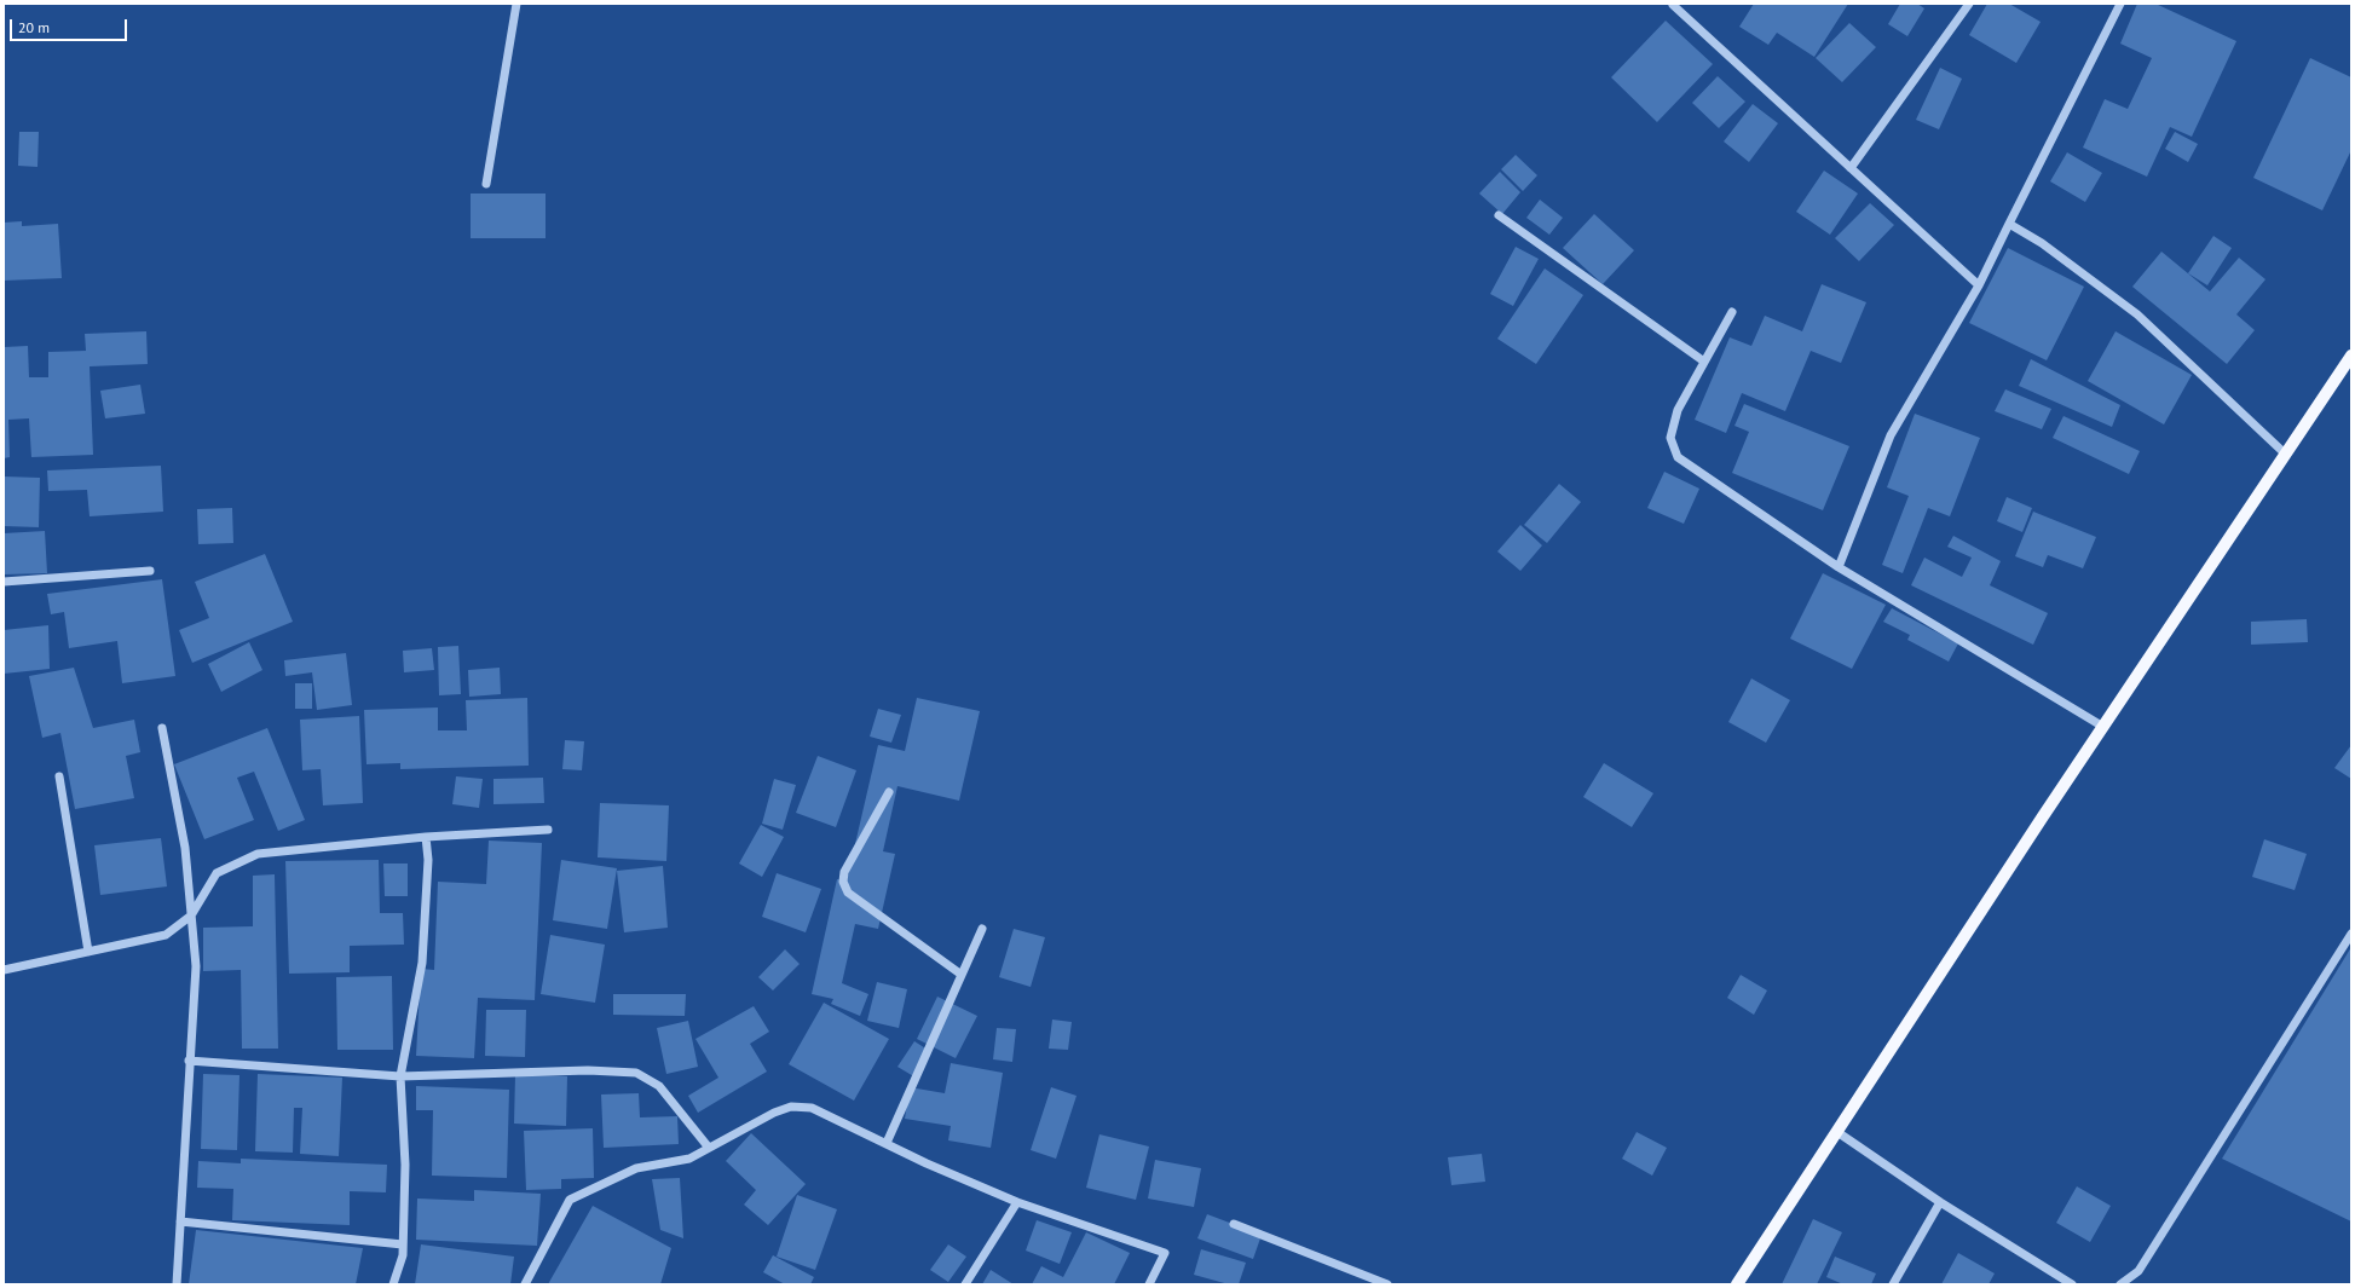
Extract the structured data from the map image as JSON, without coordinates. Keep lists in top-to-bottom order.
{
  "scale_bar": "20 m"
}
